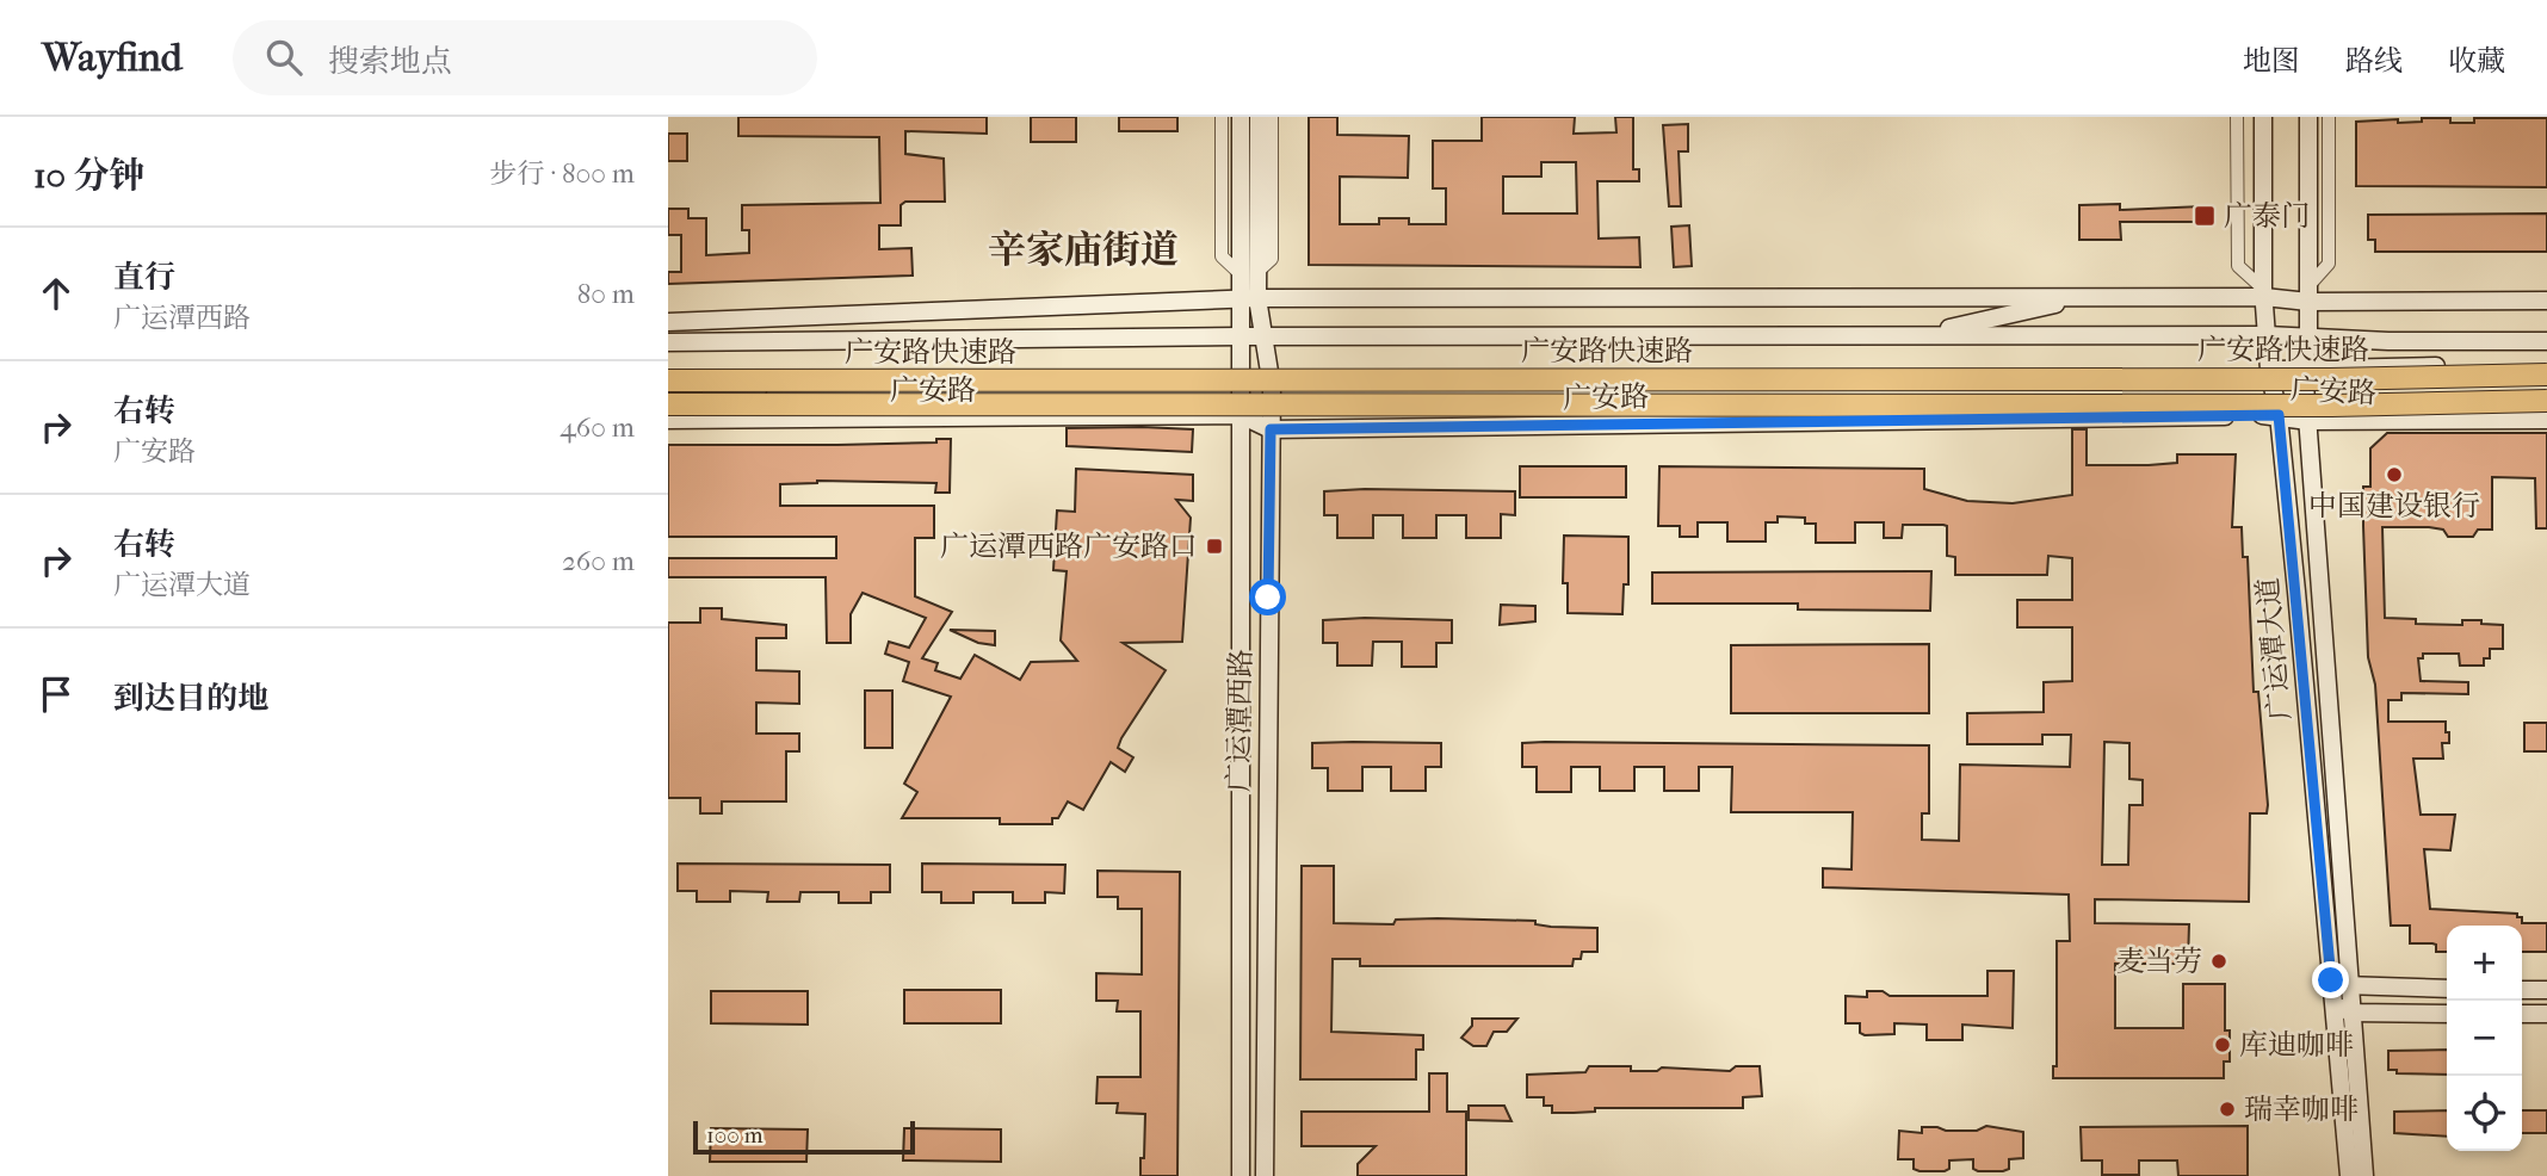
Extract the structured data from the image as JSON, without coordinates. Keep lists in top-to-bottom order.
{
  "streets": {
    "highway": ["广安路快速路"],
    "main road": ["广安路", "广运潭大道", "广运潭西路"]
  },
  "crossings": [
    ["广安路", "广运潭大道"],
    ["广安路", "广运潭西路"]
  ],
  "districts": ["辛家庙街道"],
  "places": {
    "transit": ["广泰门", "广运潭西路广安路口"],
    "other": [
      "中国建设银行",
      "麦当劳",
      "库迪咖啡",
      "瑞幸咖啡"
    ]
  },
  "scale_bar": "100 m",
  "page": {
    "header": "Wayfind",
    "search": "搜索地点",
    "nav": ["地图", "路线", "收藏"],
    "heading": ["10 分钟", "步行 · 800 m"],
    "list": [
      ["直行", "广运潭西路", "80 m"],
      ["右转", "广安路", "460 m"],
      ["右转", "广运潭大道", "260 m"],
      "到达目的地"
    ],
    "map_buttons": ["+", "−"],
    "scale": "100 m"
  }
}
